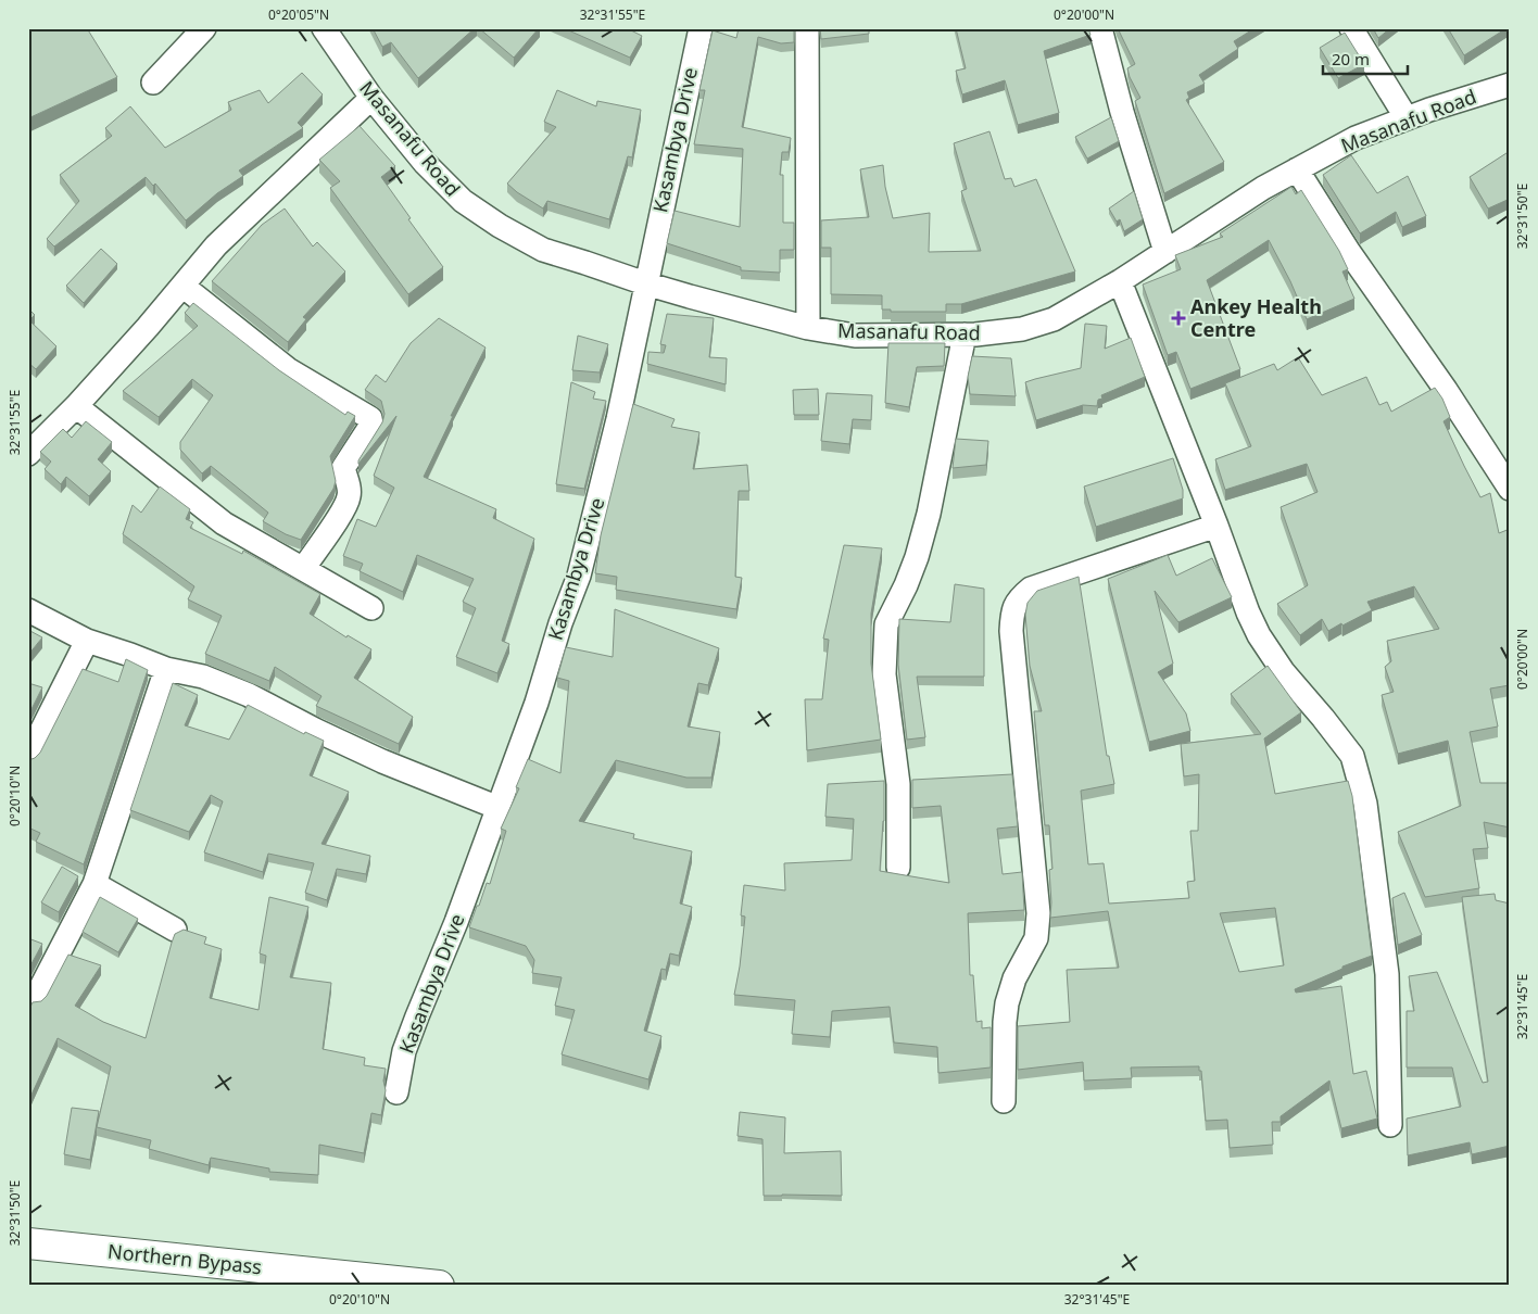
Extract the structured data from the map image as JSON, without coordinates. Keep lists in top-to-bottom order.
{
  "streets": {
    "highway": ["Northern Bypass"],
    "street": ["Masanafu Road", "Kasambya Drive"]
  },
  "crossings": [
    ["Masanafu Road", "Kasambya Drive"]
  ],
  "places": {
    "health": ["Ankey Health Centre"]
  },
  "scale_bar": "20 m",
  "coordinates": [
    "0°20'05\"N",
    "32°31'55\"E",
    "0°20'00\"N",
    "32°31'50\"E",
    "0°20'10\"N",
    "32°31'45\"E"
  ]
}
